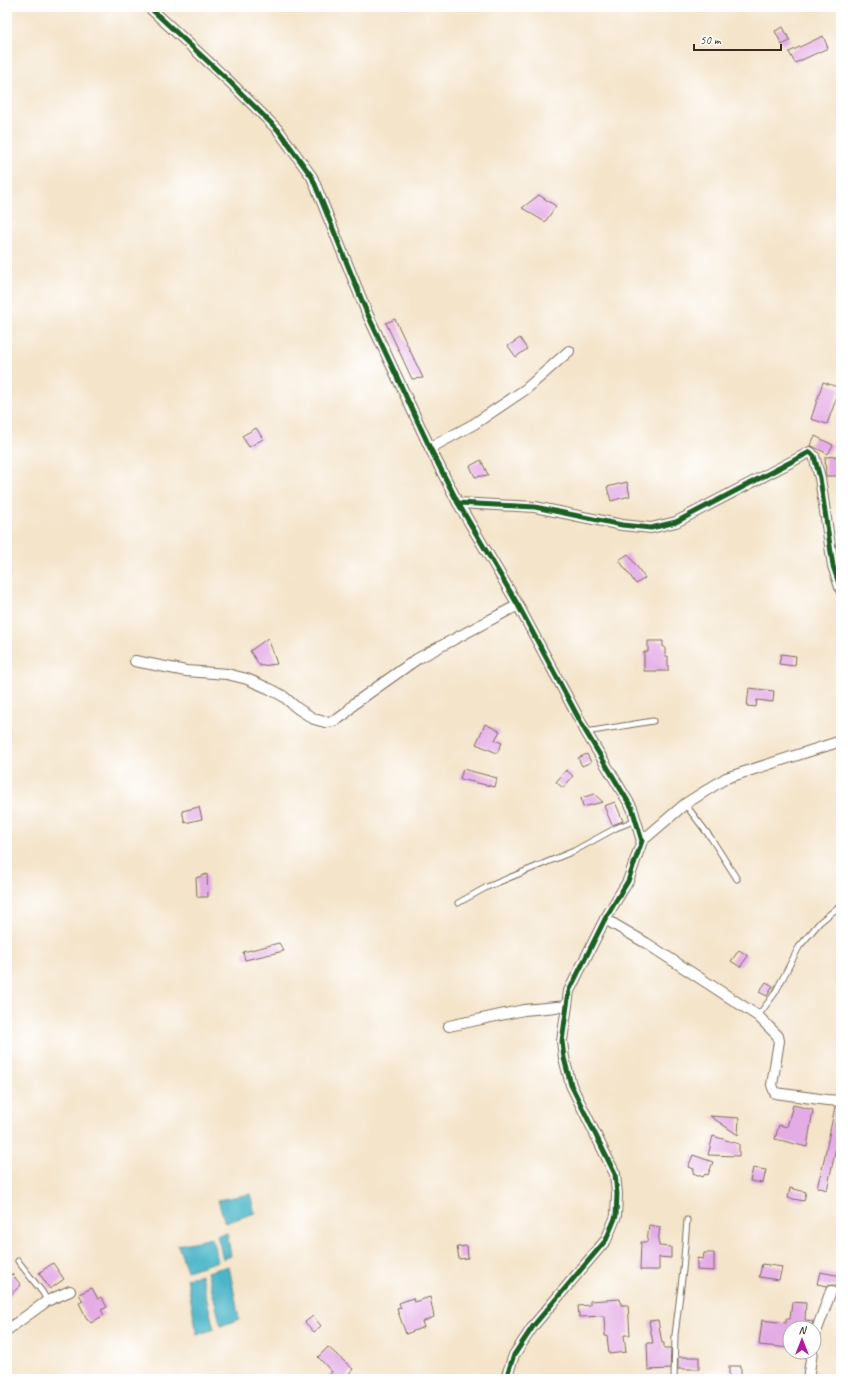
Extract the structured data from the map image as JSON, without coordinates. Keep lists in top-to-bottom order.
{
  "scale_bar": "50 m",
  "north": "top"
}
